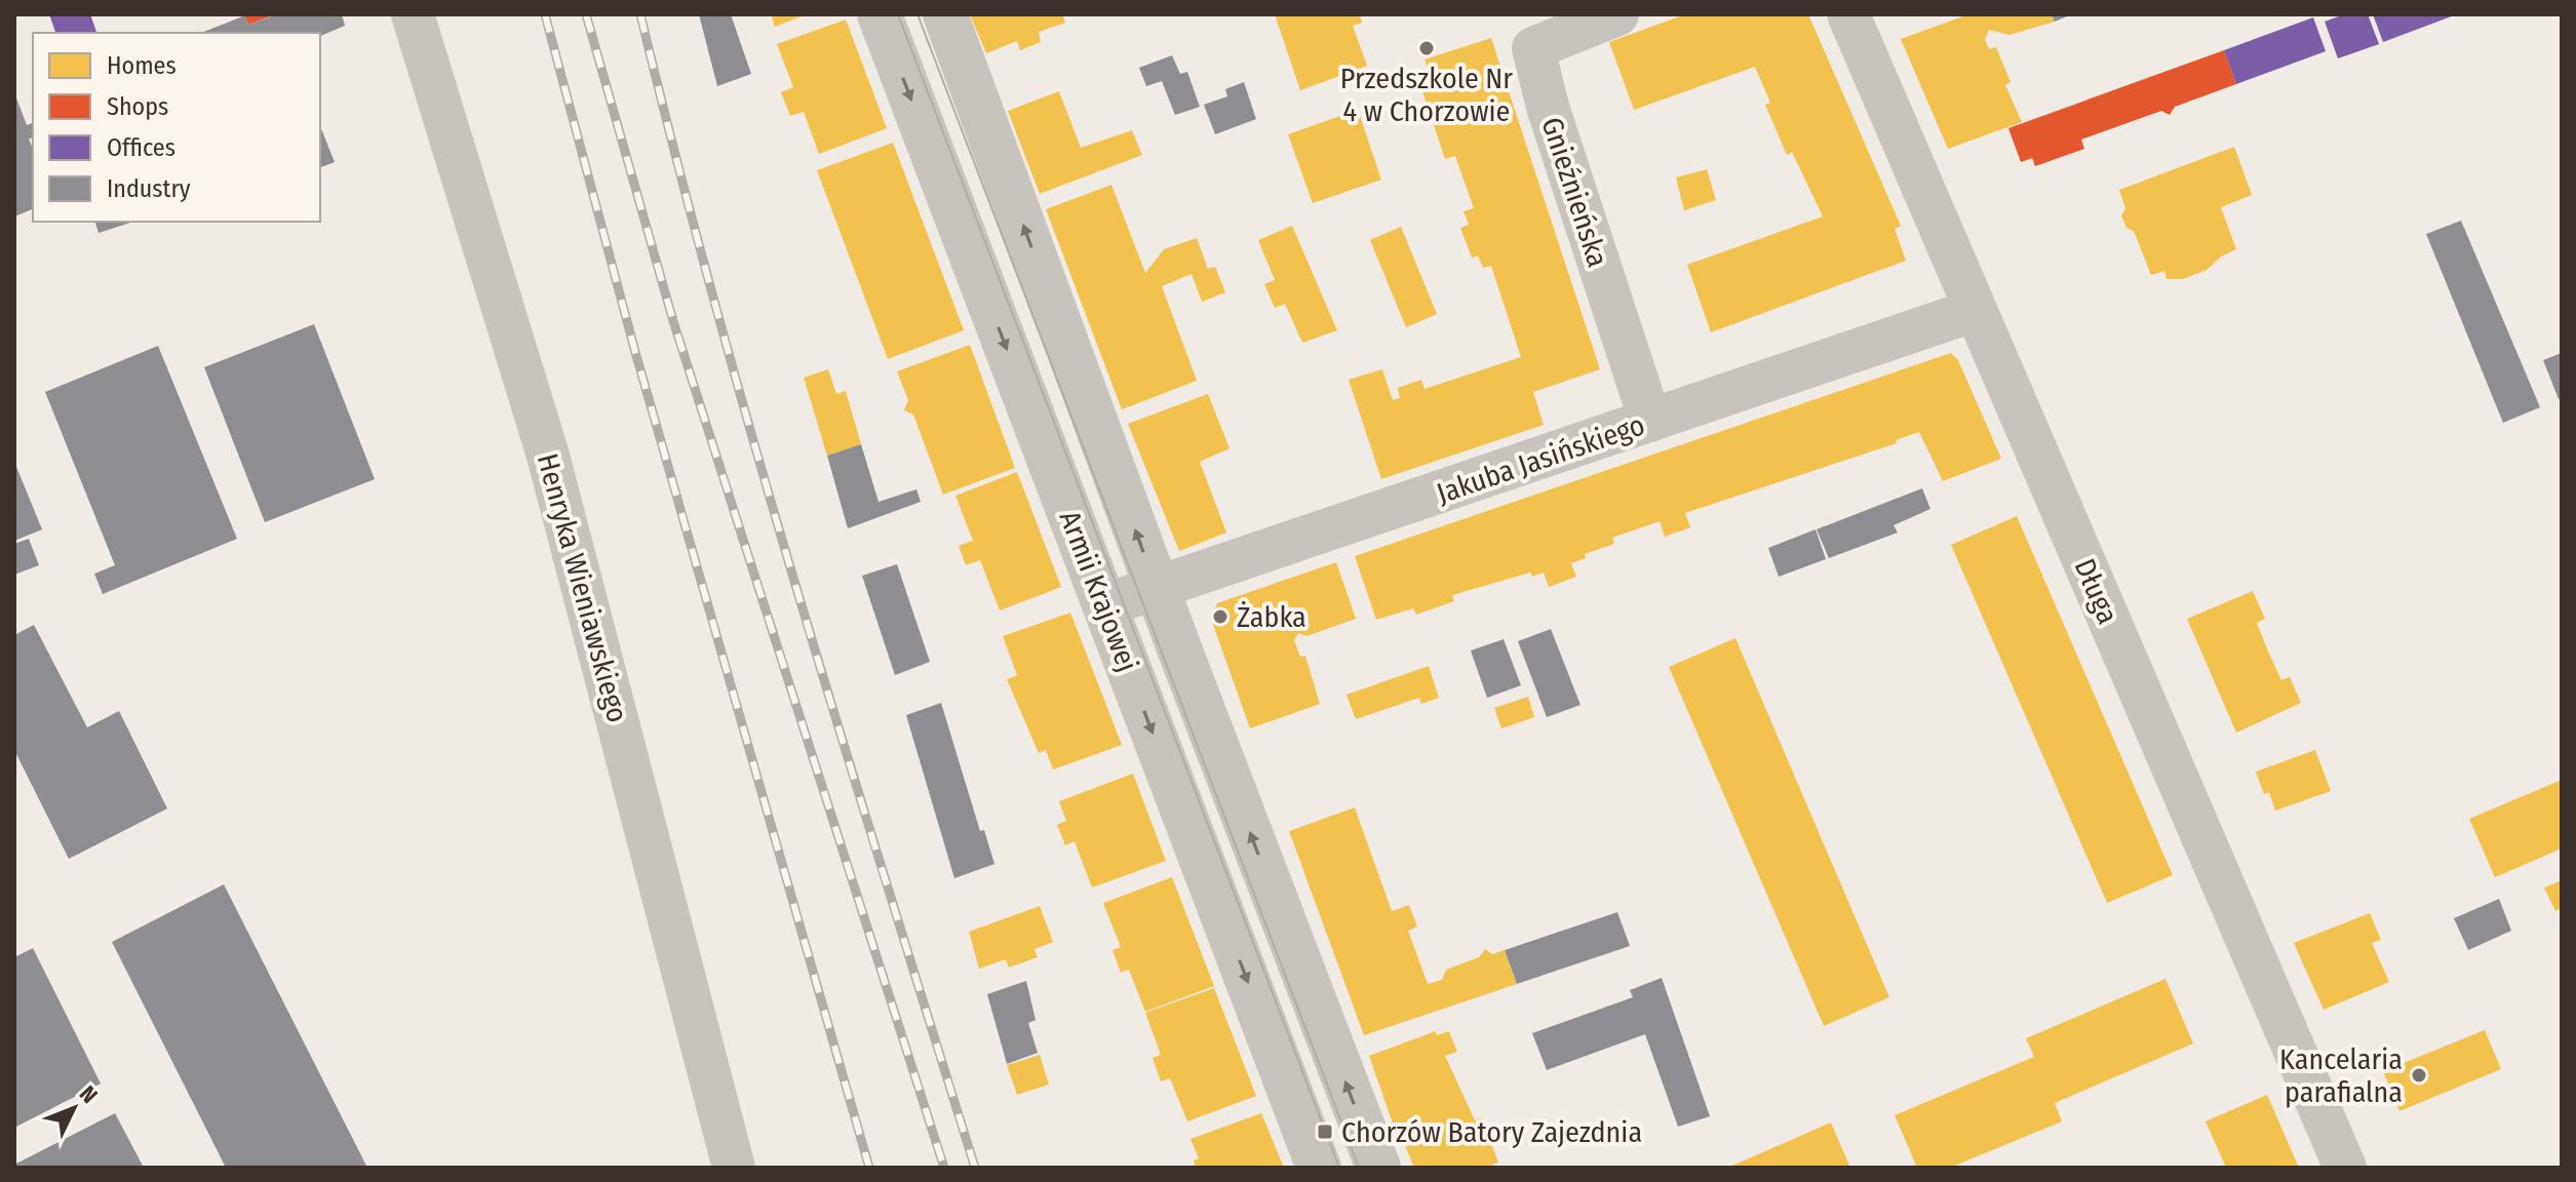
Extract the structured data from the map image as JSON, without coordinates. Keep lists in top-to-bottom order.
{
  "streets": {
    "street": [
      "Gnieźnieńska",
      "Jakuba Jasińskiego",
      "Henryka Wieniawskiego",
      "Armii Krajowej",
      "Długa"
    ]
  },
  "crossings": [
    ["Gnieźnieńska", "Jakuba Jasińskiego"],
    ["Jakuba Jasińskiego", "Armii Krajowej"],
    ["Jakuba Jasińskiego", "Długa"]
  ],
  "places": {
    "other": ["Przedszkole Nr 4 w Chorzowie", "Żabka", "Kancelaria parafialna"],
    "transit": ["Chorzów Batory Zajezdnia"]
  },
  "legend": [
    "Homes",
    "Shops",
    "Offices",
    "Industry"
  ],
  "north": "top right"
}
